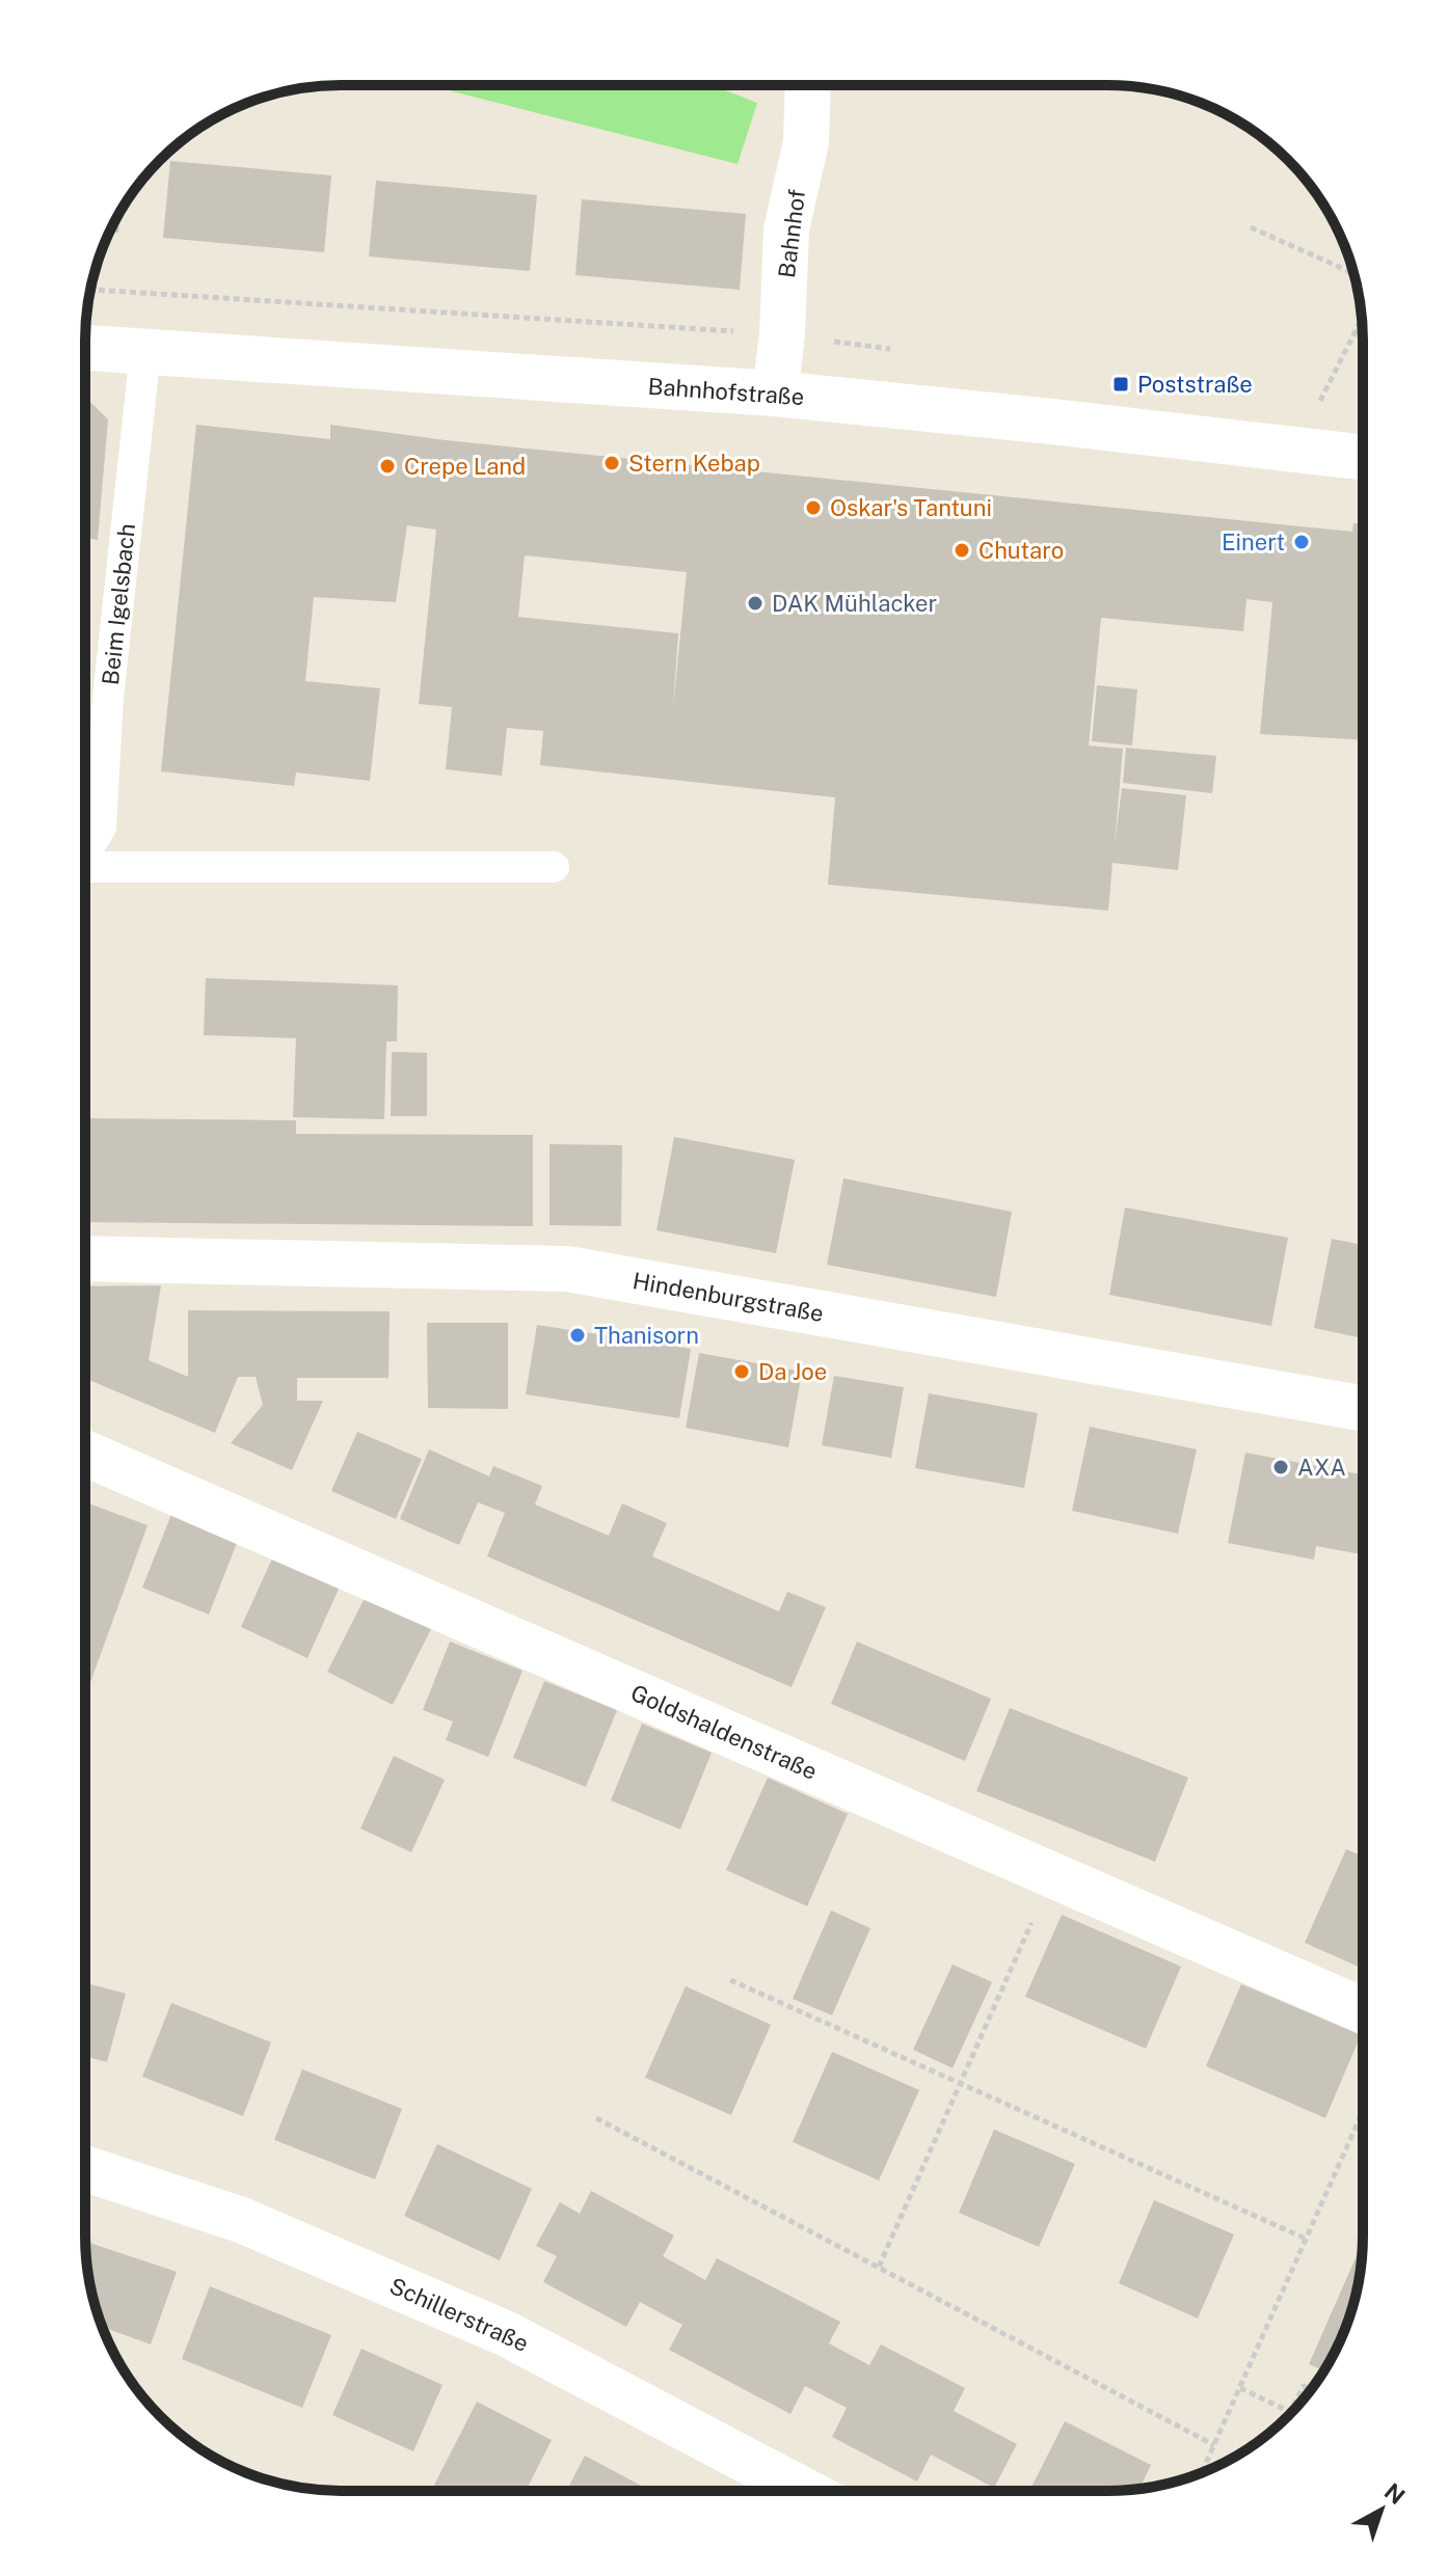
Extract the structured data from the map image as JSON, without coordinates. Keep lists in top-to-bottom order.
{
  "streets": {
    "street": [
      "Bahnhof",
      "Bahnhofstraße",
      "Hindenburgstraße",
      "Goldshaldenstraße",
      "Schillerstraße"
    ],
    "lane": ["Beim Igelsbach"]
  },
  "crossings": [
    ["Bahnhof", "Bahnhofstraße"],
    ["Bahnhofstraße", "Beim Igelsbach"]
  ],
  "places": {
    "transit": ["Poststraße"],
    "other": [
      "Stern Kebap",
      "Crepe Land",
      "Oskar's Tantuni",
      "Einert",
      "Chutaro",
      "DAK Mühlacker",
      "Thanisorn",
      "Da Joe",
      "AXA"
    ]
  },
  "north": "top right"
}
